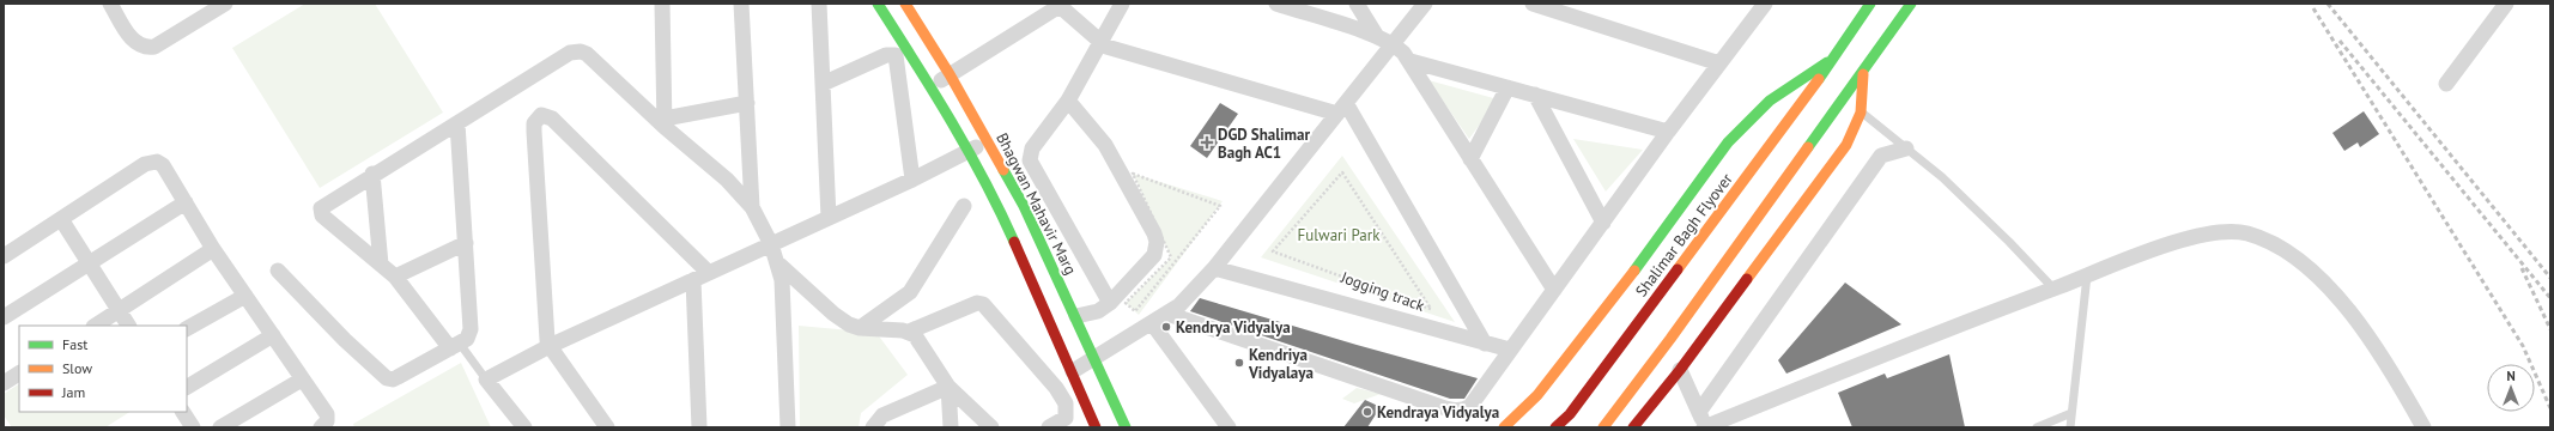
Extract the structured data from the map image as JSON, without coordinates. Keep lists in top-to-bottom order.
{
  "streets": {
    "street": ["Bhagwan Mahavir Marg", "Shalimar Bagh Flyover"],
    "path": ["Jogging track"]
  },
  "parks": ["Fulwari Park"],
  "places": {
    "health": ["DGD Shalimar Bagh AC1"],
    "other": ["Kendrya Vidyalya", "Kendriya Vidyalaya", "Kendraya Vidyalya"]
  },
  "legend": ["Fast", "Slow", "Jam"],
  "north": "top"
}
